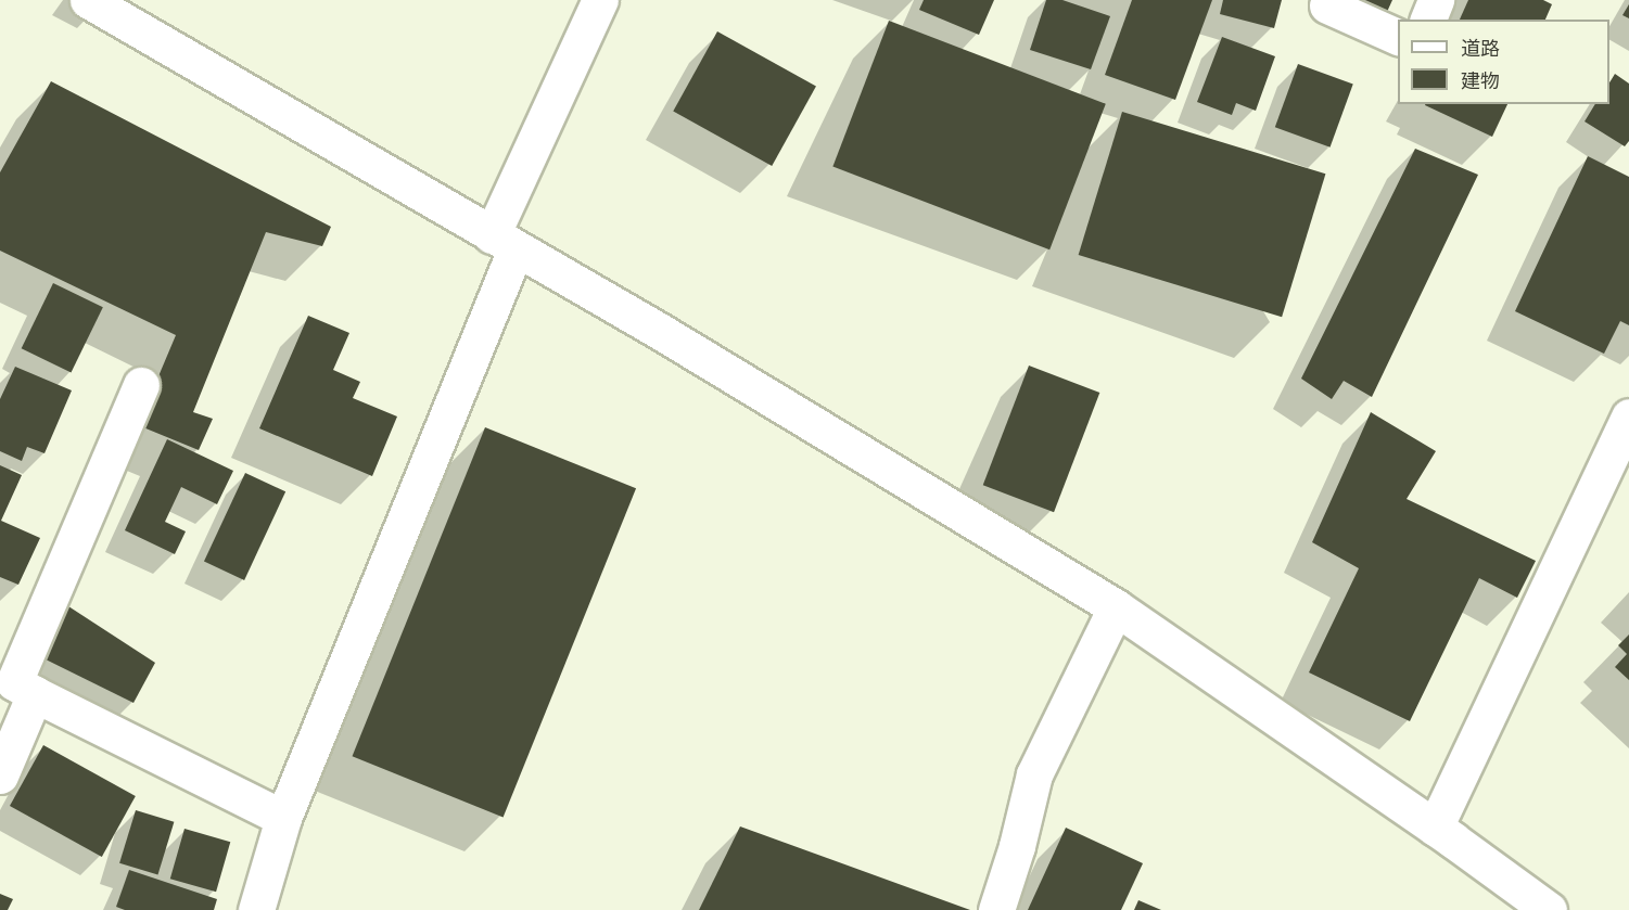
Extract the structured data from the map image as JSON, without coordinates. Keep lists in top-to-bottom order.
{
  "legend": ["道路", "建物"]
}
